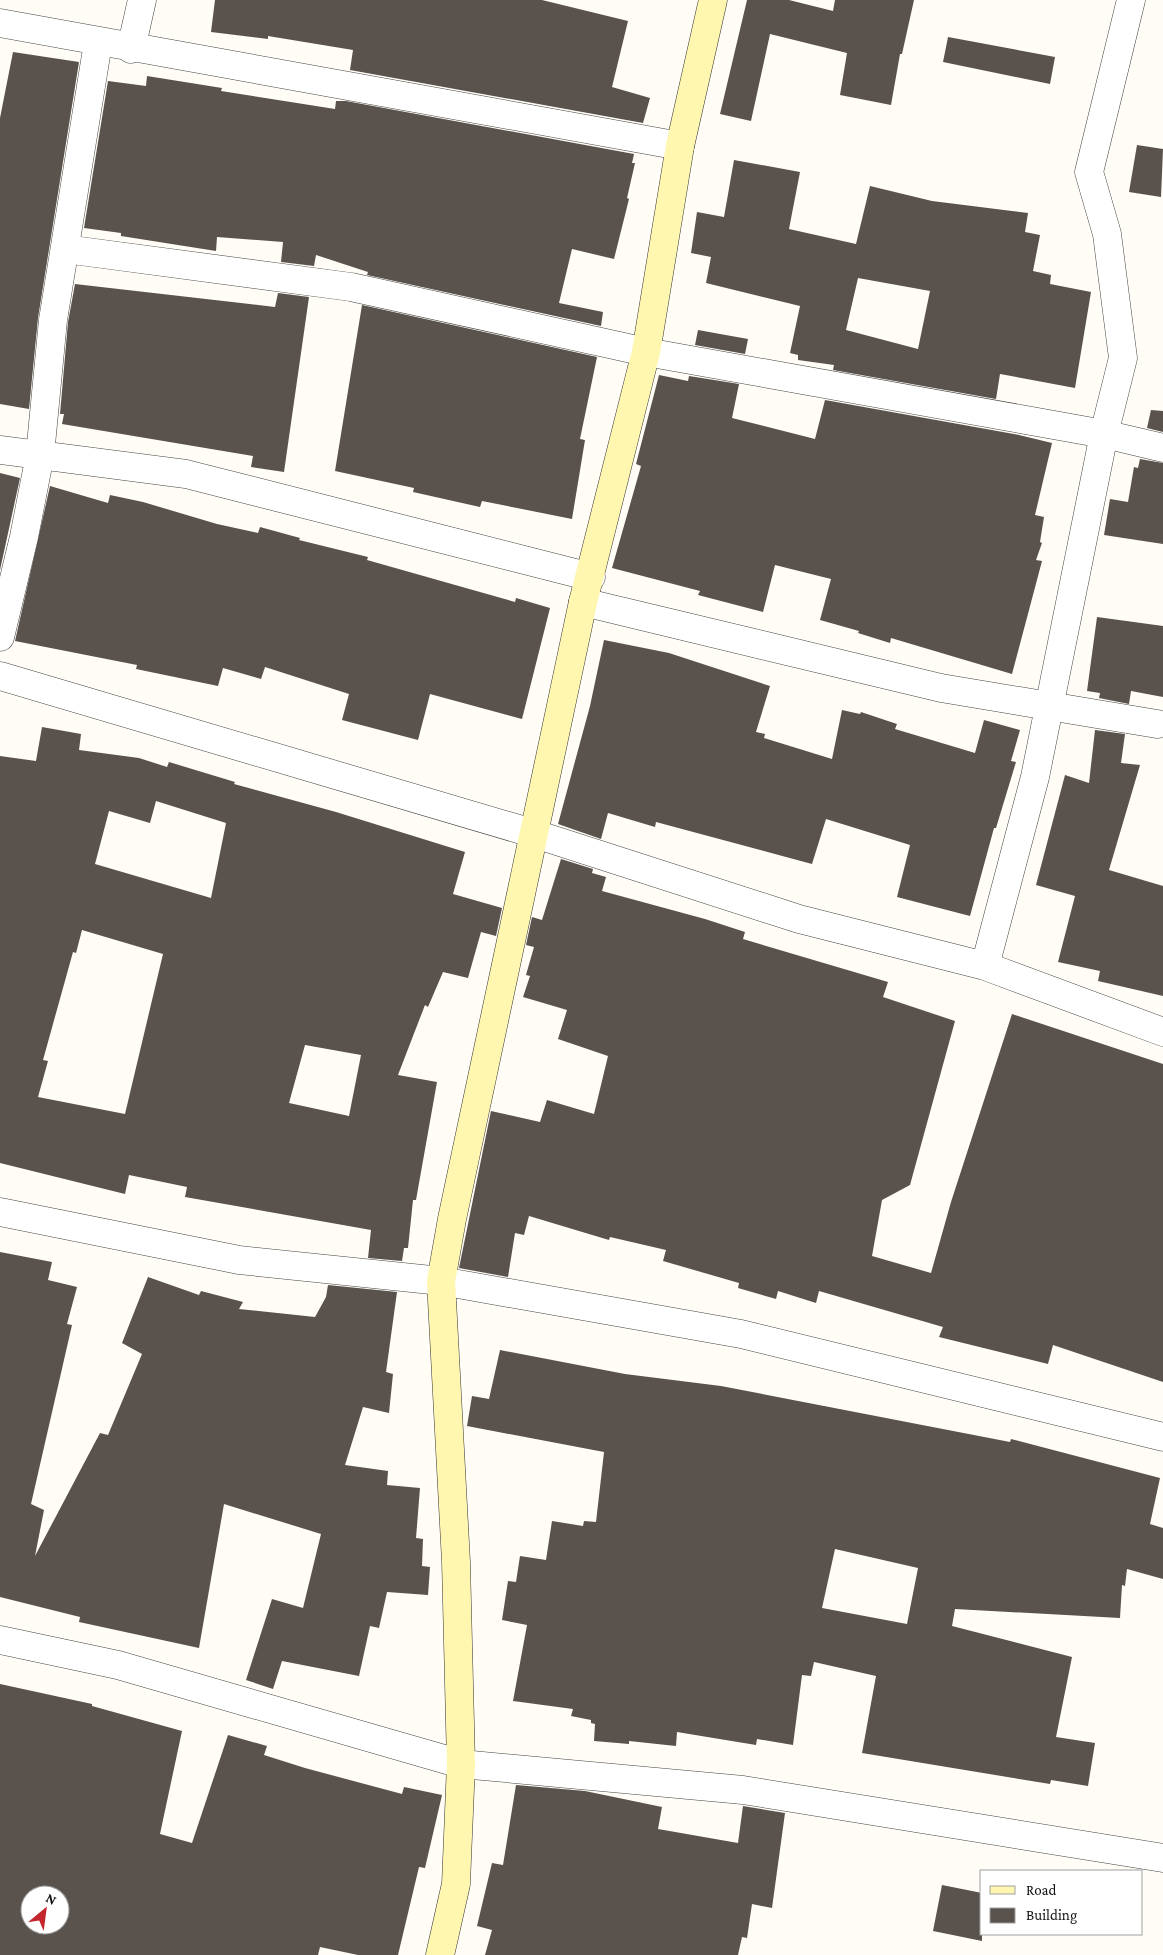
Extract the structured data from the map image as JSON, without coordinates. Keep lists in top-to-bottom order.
{
  "legend": ["Road", "Building"],
  "north": "top right"
}
